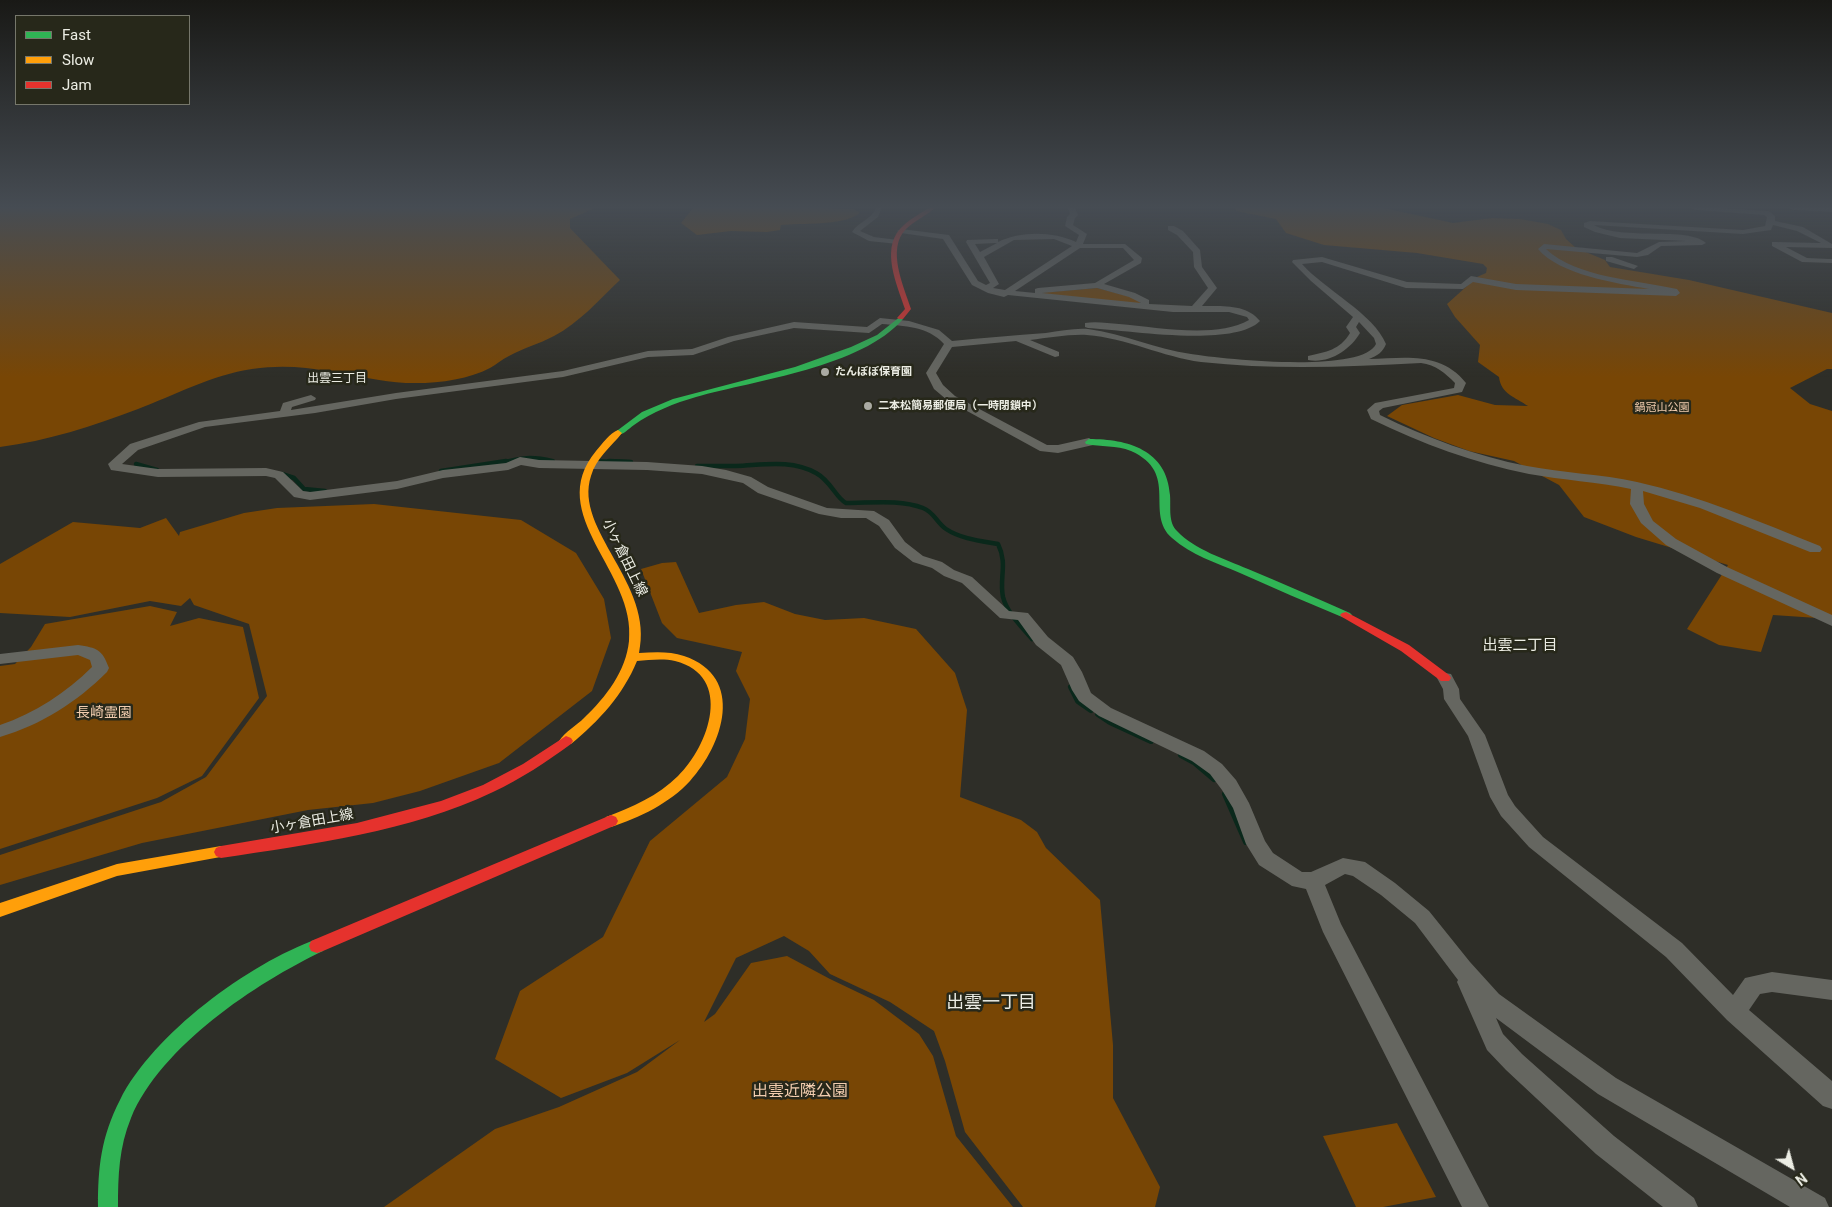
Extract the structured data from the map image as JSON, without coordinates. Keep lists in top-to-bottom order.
{
  "streets": {
    "main road": ["小ヶ倉田上線"]
  },
  "districts": ["出雲三丁目", "出雲二丁目", "出雲一丁目"],
  "parks": ["鍋冠山公園", "長崎霊園", "出雲近隣公園"],
  "places": ["たんぽぽ保育園", "二本松簡易郵便局（一時閉鎖中）"],
  "legend": ["Fast", "Slow", "Jam"],
  "north": "bottom right"
}
